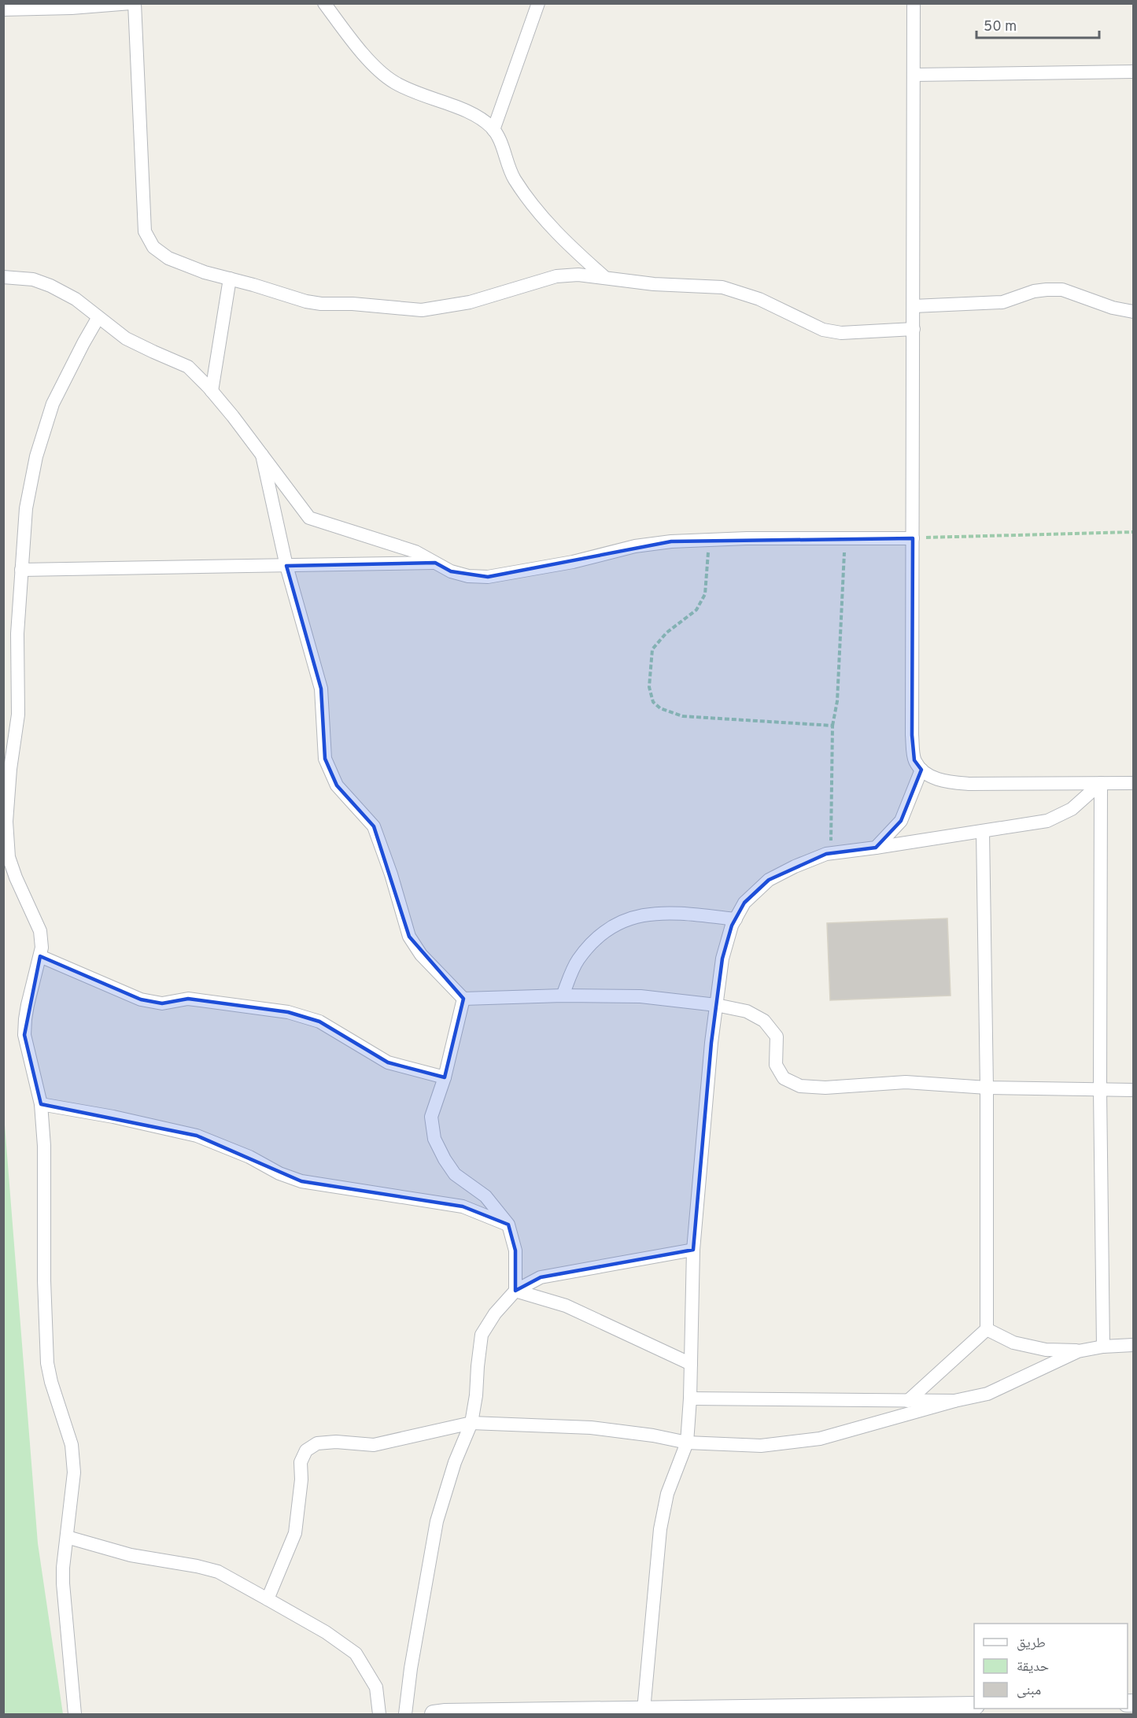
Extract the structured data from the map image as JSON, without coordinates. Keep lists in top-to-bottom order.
{
  "legend": ["طريق", "حديقة", "مبنى"],
  "scale_bar": "50 m"
}
